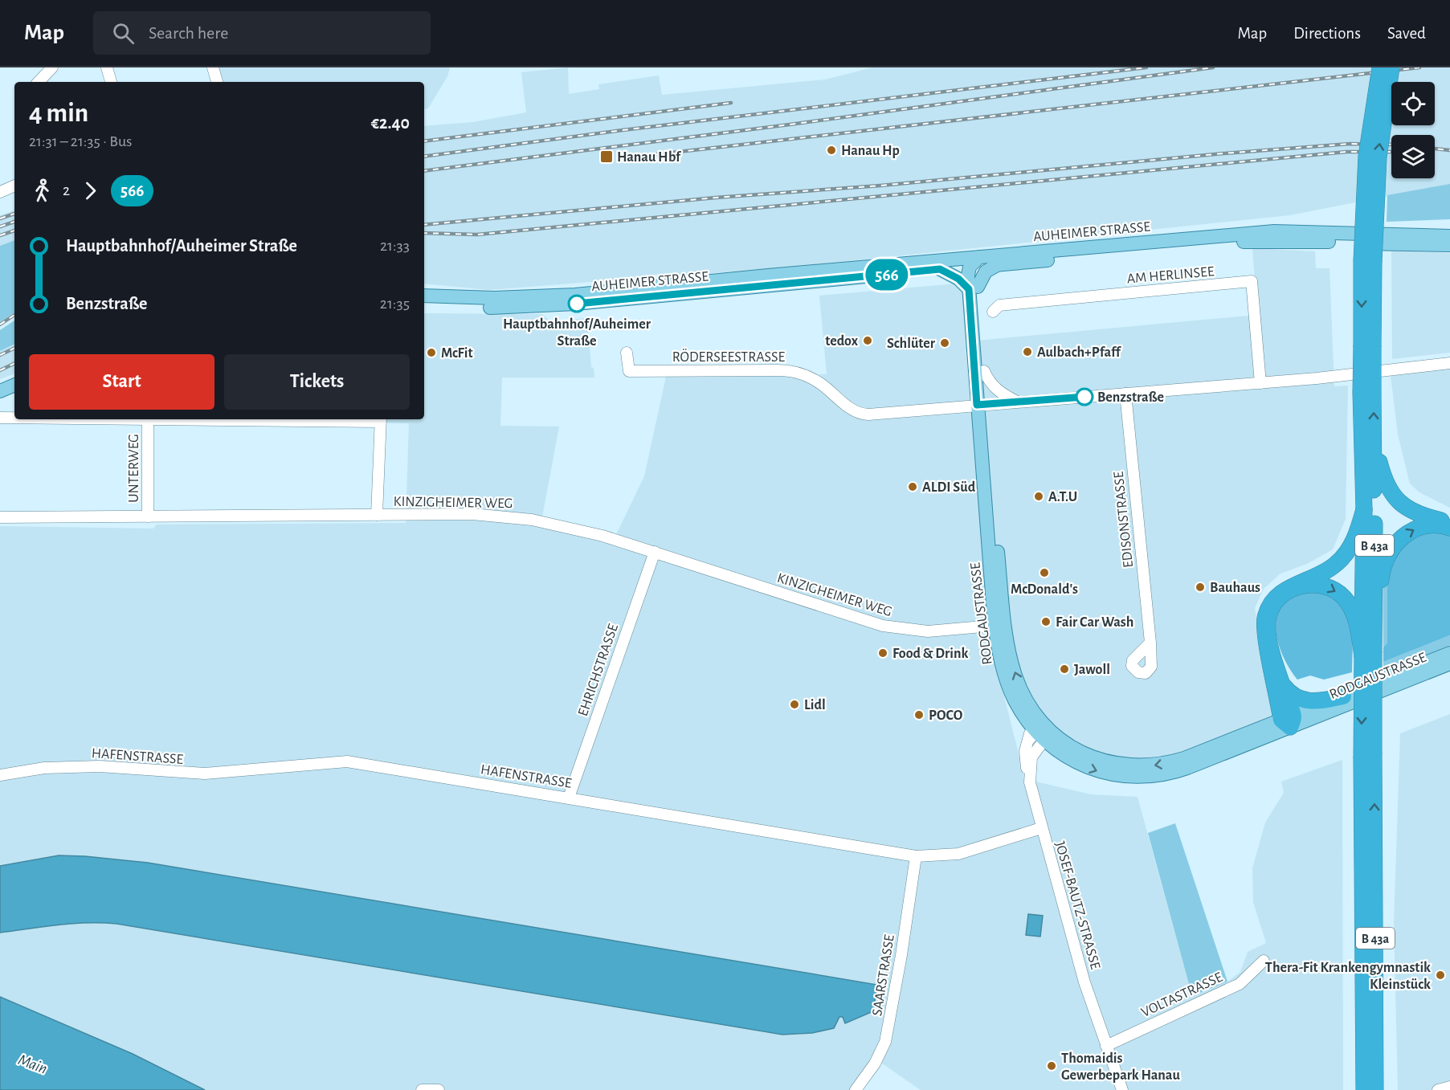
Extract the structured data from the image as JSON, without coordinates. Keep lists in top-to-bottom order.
{
  "streets": {
    "highway": ["B 43a"],
    "main road": ["AUHEIMER STRASSE", "RODGAUSTRASSE"],
    "street": [
      "AM HERLINSEE",
      "RÖDERSEESTRASSE",
      "UNTERWEG",
      "KINZIGHEIMER WEG",
      "EDISONSTRASSE",
      "EHRICHSTRASSE",
      "HAFENSTRASSE",
      "JOSEF-BAUTZ-STRASSE",
      "SAARSTRASSE",
      "VOLTASTRASSE"
    ]
  },
  "crossings": [
    ["AUHEIMER STRASSE", "RODGAUSTRASSE"],
    ["RÖDERSEESTRASSE", "RODGAUSTRASSE"],
    ["UNTERWEG", "KINZIGHEIMER WEG"],
    ["KINZIGHEIMER WEG", "RODGAUSTRASSE"],
    ["KINZIGHEIMER WEG", "EHRICHSTRASSE"],
    ["RODGAUSTRASSE", "JOSEF-BAUTZ-STRASSE"],
    ["EHRICHSTRASSE", "HAFENSTRASSE"],
    ["HAFENSTRASSE", "JOSEF-BAUTZ-STRASSE"],
    ["HAFENSTRASSE", "SAARSTRASSE"],
    ["JOSEF-BAUTZ-STRASSE", "VOLTASTRASSE"]
  ],
  "water": ["Main"],
  "places": {
    "other": [
      "Hanau Hp",
      "Hauptbahnhof/Auheimer Straße",
      "tedox",
      "Schlüter",
      "Aulbach+Pfaff",
      "McFit",
      "Benzstraße",
      "ALDI Süd",
      "A.T.U",
      "McDonald's",
      "Bauhaus",
      "Fair Car Wash",
      "Food & Drink",
      "Jawoll",
      "Lidl",
      "POCO",
      "Thera-Fit Krankengymnastik Kleinstück",
      "Thomaidis Gewerbepark Hanau"
    ],
    "transit": ["Hanau Hbf"]
  },
  "lines": ["bus line 566"],
  "page": {
    "header": "Map",
    "search": "Search here",
    "nav": ["Map", "Directions", "Saved"],
    "on_map": "566",
    "heading": ["4 min", "21:31 – 21:35 · Bus", "€2.40"],
    "legs": ["2", "566"],
    "list": [
      {
        "name": "Hauptbahnhof/Auheimer Straße",
        "value": "21:33"
      },
      {
        "name": "Benzstraße",
        "value": "21:35"
      }
    ],
    "buttons": ["Start", "Tickets"]
  }
}
